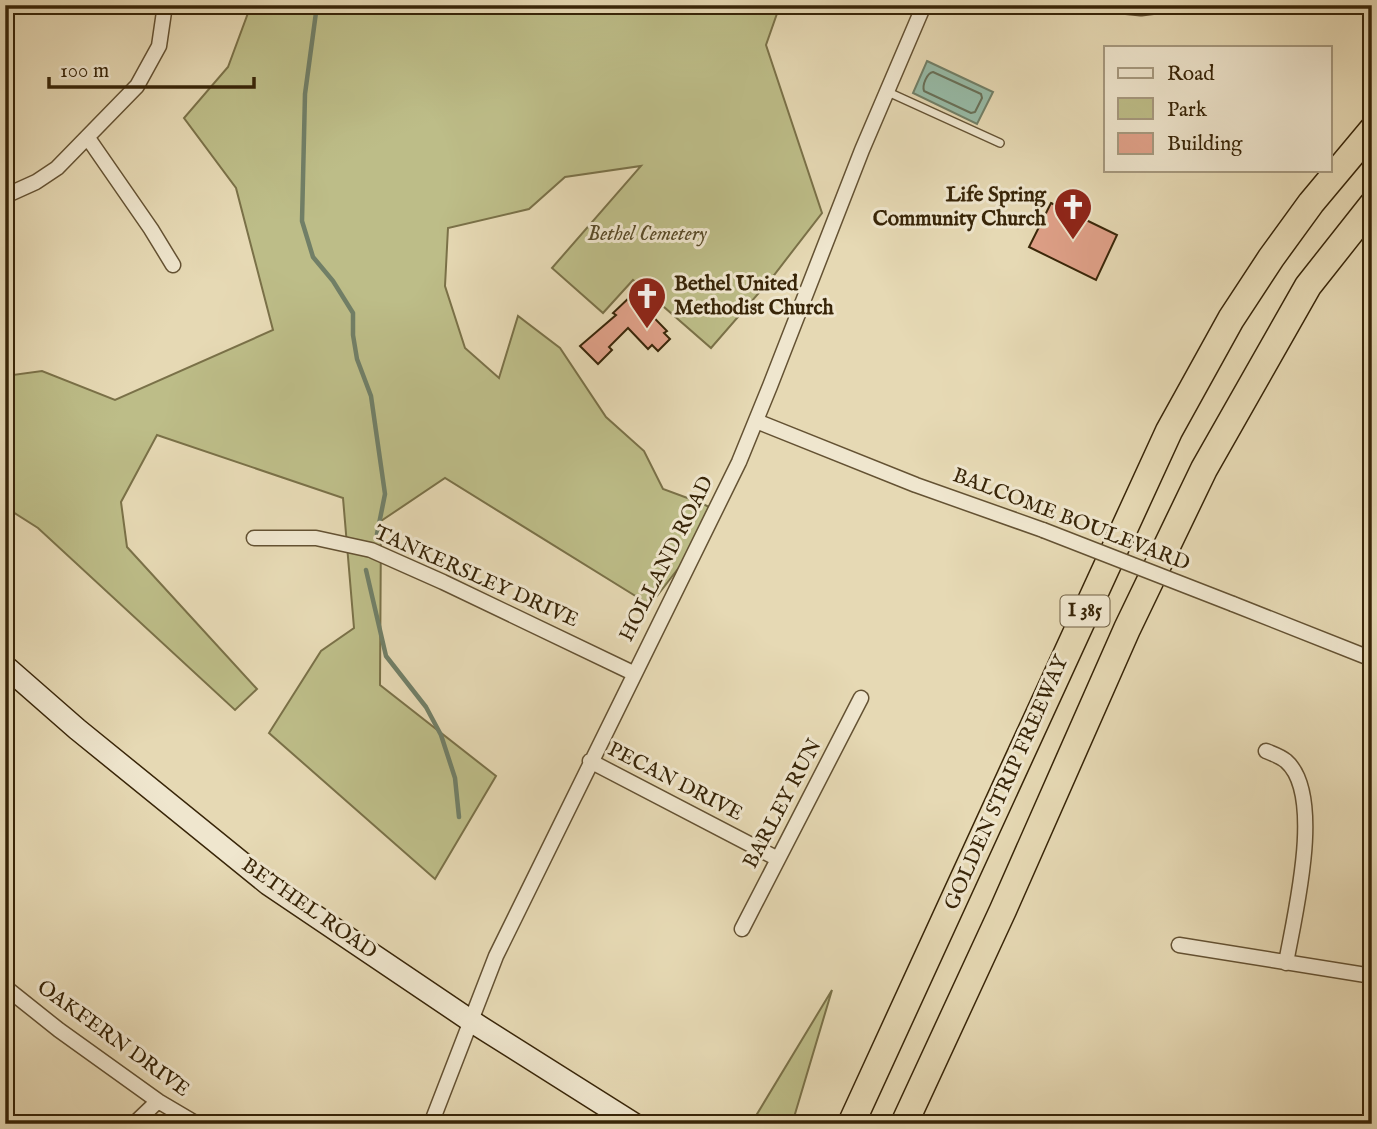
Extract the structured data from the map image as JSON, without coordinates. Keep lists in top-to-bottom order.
{
  "streets": {
    "highway": ["I 385", "GOLDEN STRIP FREEWAY"],
    "street": [
      "BALCOME BOULEVARD",
      "HOLLAND ROAD",
      "TANKERSLEY DRIVE",
      "PECAN DRIVE",
      "BARLEY RUN",
      "BETHEL ROAD",
      "OAKFERN DRIVE"
    ]
  },
  "crossings": [
    ["BALCOME BOULEVARD", "HOLLAND ROAD"],
    ["HOLLAND ROAD", "TANKERSLEY DRIVE"],
    ["HOLLAND ROAD", "PECAN DRIVE"],
    ["HOLLAND ROAD", "BETHEL ROAD"],
    ["PECAN DRIVE", "BARLEY RUN"]
  ],
  "parks": ["Bethel Cemetery"],
  "places": {
    "church": ["Life Spring Community Church", "Bethel United Methodist Church"]
  },
  "legend": ["Road", "Park", "Building"],
  "scale_bar": "100 m"
}
